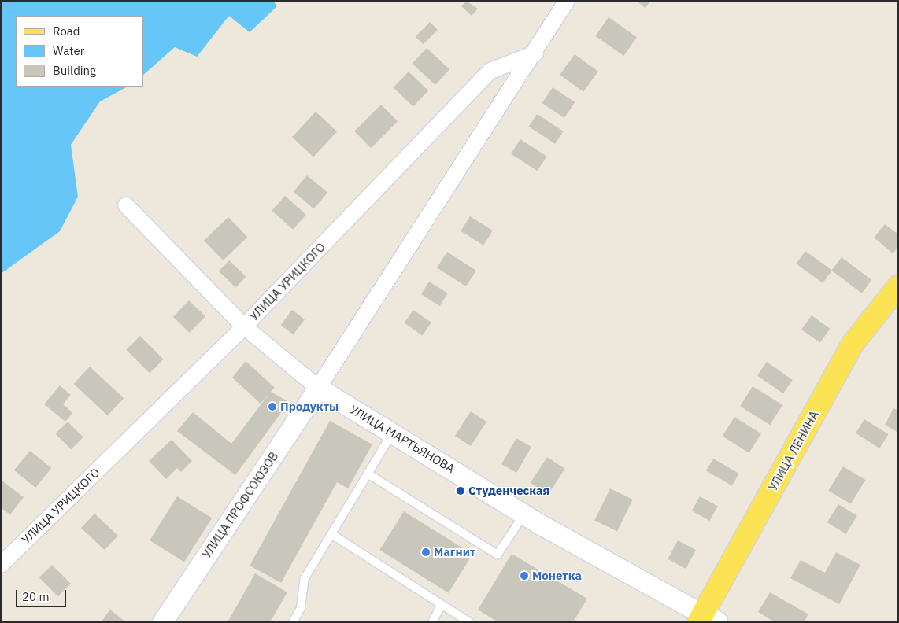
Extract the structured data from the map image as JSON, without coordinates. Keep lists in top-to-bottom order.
{
  "streets": {
    "main road": ["УЛИЦА ЛЕНИНА"],
    "street": ["УЛИЦА УРИЦКОГО", "УЛИЦА МАРТЬЯНОВА", "УЛИЦА ПРОФСОЮЗОВ"]
  },
  "crossings": [
    ["УЛИЦА УРИЦКОГО", "УЛИЦА МАРТЬЯНОВА"],
    ["УЛИЦА МАРТЬЯНОВА", "УЛИЦА ЛЕНИНА"],
    ["УЛИЦА МАРТЬЯНОВА", "УЛИЦА ПРОФСОЮЗОВ"]
  ],
  "places": [
    "Продукты",
    "Студенческая",
    "Магнит",
    "Монетка"
  ],
  "legend": ["Road", "Water", "Building"],
  "scale_bar": "20 m"
}
